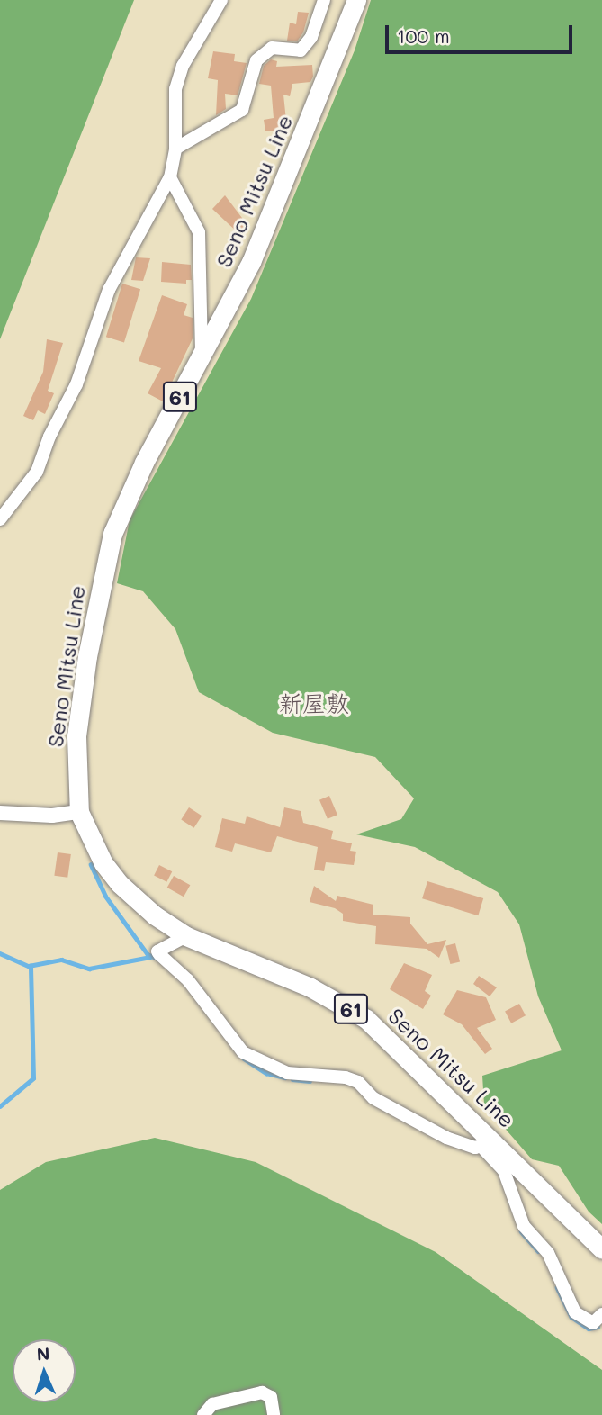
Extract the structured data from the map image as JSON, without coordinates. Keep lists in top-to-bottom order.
{
  "streets": {
    "main road": ["Seno Mitsu Line", "61"]
  },
  "districts": ["新屋敷"],
  "scale_bar": "100 m",
  "north": "top"
}
